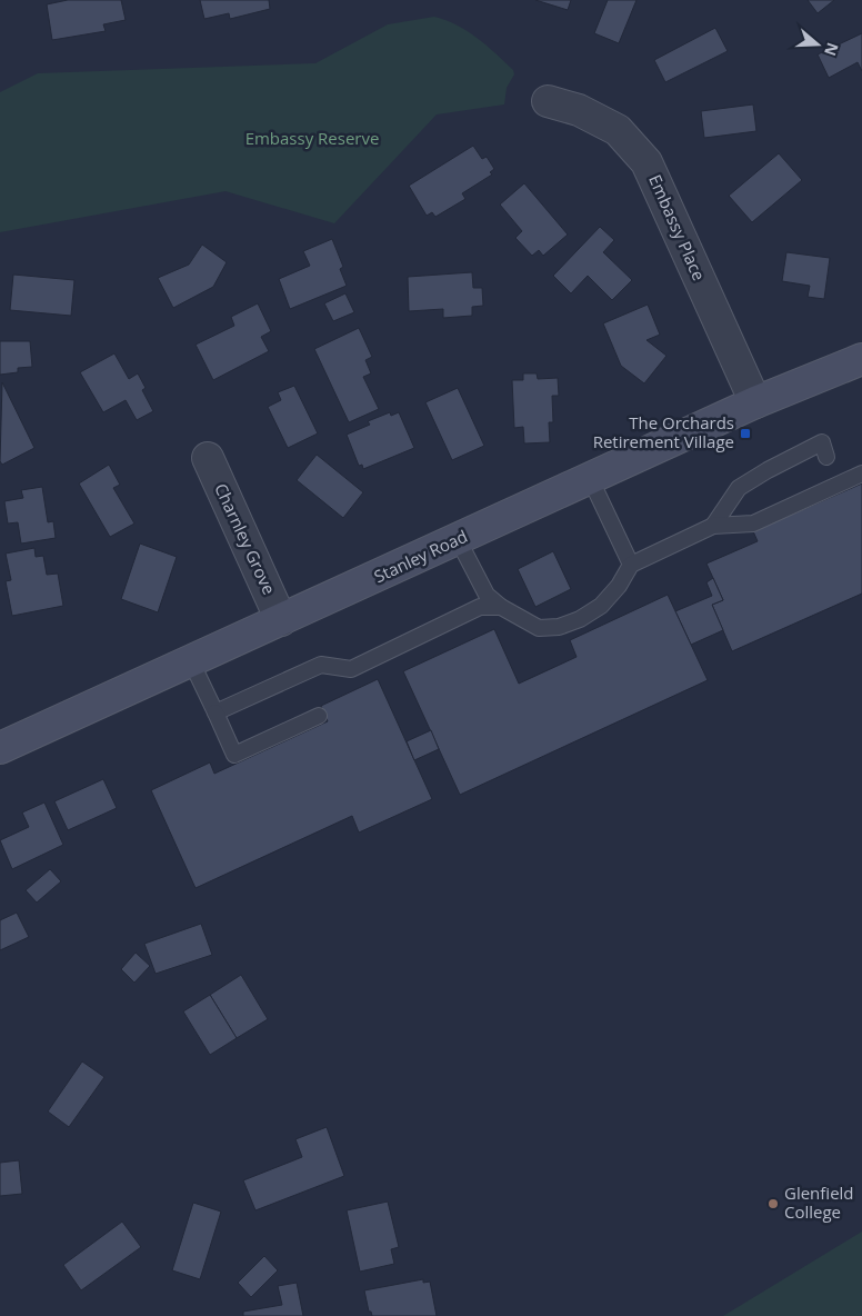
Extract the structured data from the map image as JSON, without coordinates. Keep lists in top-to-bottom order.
{
  "streets": {
    "street": ["Embassy Place", "Charnley Grove", "Stanley Road"]
  },
  "crossings": [
    ["Embassy Place", "Stanley Road"],
    ["Charnley Grove", "Stanley Road"]
  ],
  "parks": ["Embassy Reserve"],
  "places": {
    "transit": ["The Orchards Retirement Village"],
    "other": ["Glenfield College"]
  },
  "north": "right"
}
